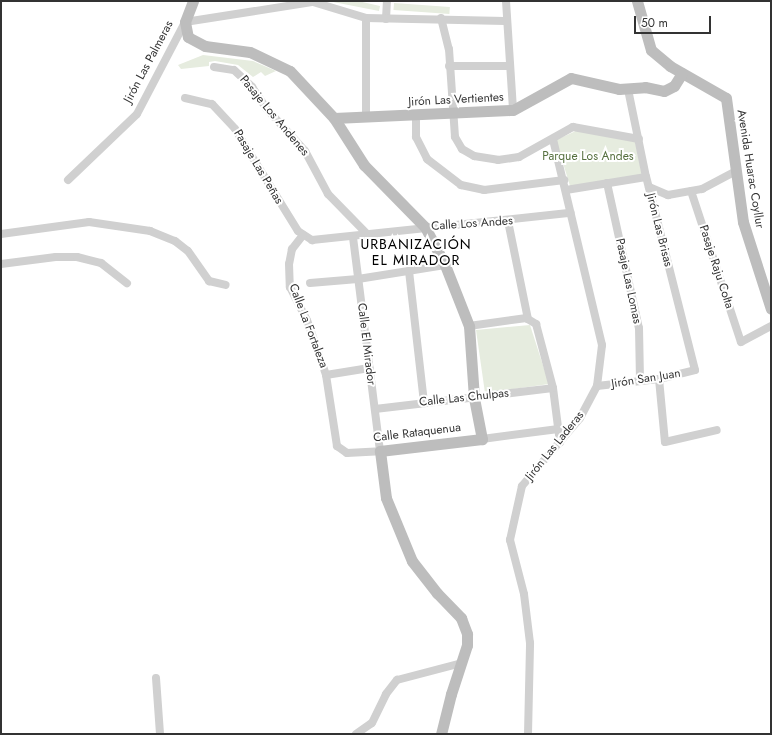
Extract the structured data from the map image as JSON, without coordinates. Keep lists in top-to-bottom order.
{
  "streets": {
    "main road": [
      "Jirón Las Palmeras",
      "Jirón Las Vertientes",
      "Avenida Huarac Coyllur",
      "Calle Rataquenua"
    ],
    "street": [
      "Pasaje Los Andenes",
      "Pasaje Las Peñas",
      "Calle Los Andes",
      "Jirón Las Brisas",
      "Pasaje Raju Colta",
      "Pasaje Las Lomas",
      "Calle La Fortaleza",
      "Calle El Mirador",
      "Jirón San Juan",
      "Calle Las Chulpas",
      "Jirón Las Laderas"
    ]
  },
  "crossings": [
    ["Jirón Las Vertientes", "Avenida Huarac Coyllur"],
    ["Jirón Las Vertientes", "Jirón Las Brisas"],
    ["Pasaje Los Andenes", "Calle Los Andes"],
    ["Pasaje Las Peñas", "Calle Los Andes"],
    ["Pasaje Las Peñas", "Calle La Fortaleza"],
    ["Calle Los Andes", "Calle La Fortaleza"],
    ["Calle Los Andes", "Calle El Mirador"],
    ["Calle Los Andes", "Jirón Las Laderas"],
    ["Jirón Las Brisas", "Jirón San Juan"],
    ["Pasaje Las Lomas", "Jirón San Juan"],
    ["Calle La Fortaleza", "Calle Rataquenua"],
    ["Calle El Mirador", "Calle Las Chulpas"],
    ["Calle El Mirador", "Calle Rataquenua"],
    ["Jirón San Juan", "Jirón Las Laderas"]
  ],
  "districts": ["URBANIZACIÓN EL MIRADOR"],
  "parks": ["Parque Los Andes"],
  "scale_bar": "50 m"
}
